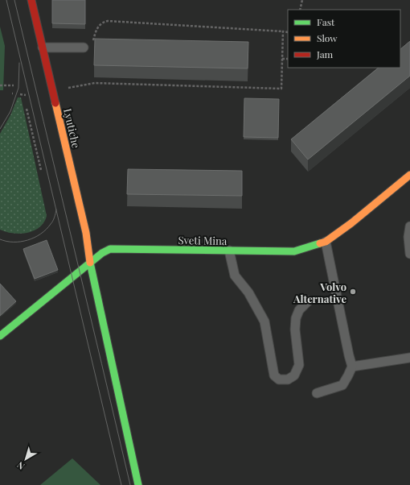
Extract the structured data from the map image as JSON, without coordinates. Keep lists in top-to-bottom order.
{
  "streets": {
    "street": ["Lyutiche", "Sveti Mina"]
  },
  "crossings": [
    ["Lyutiche", "Sveti Mina"]
  ],
  "places": ["Volvo Alternative"],
  "legend": ["Fast", "Slow", "Jam"],
  "north": "bottom left"
}
